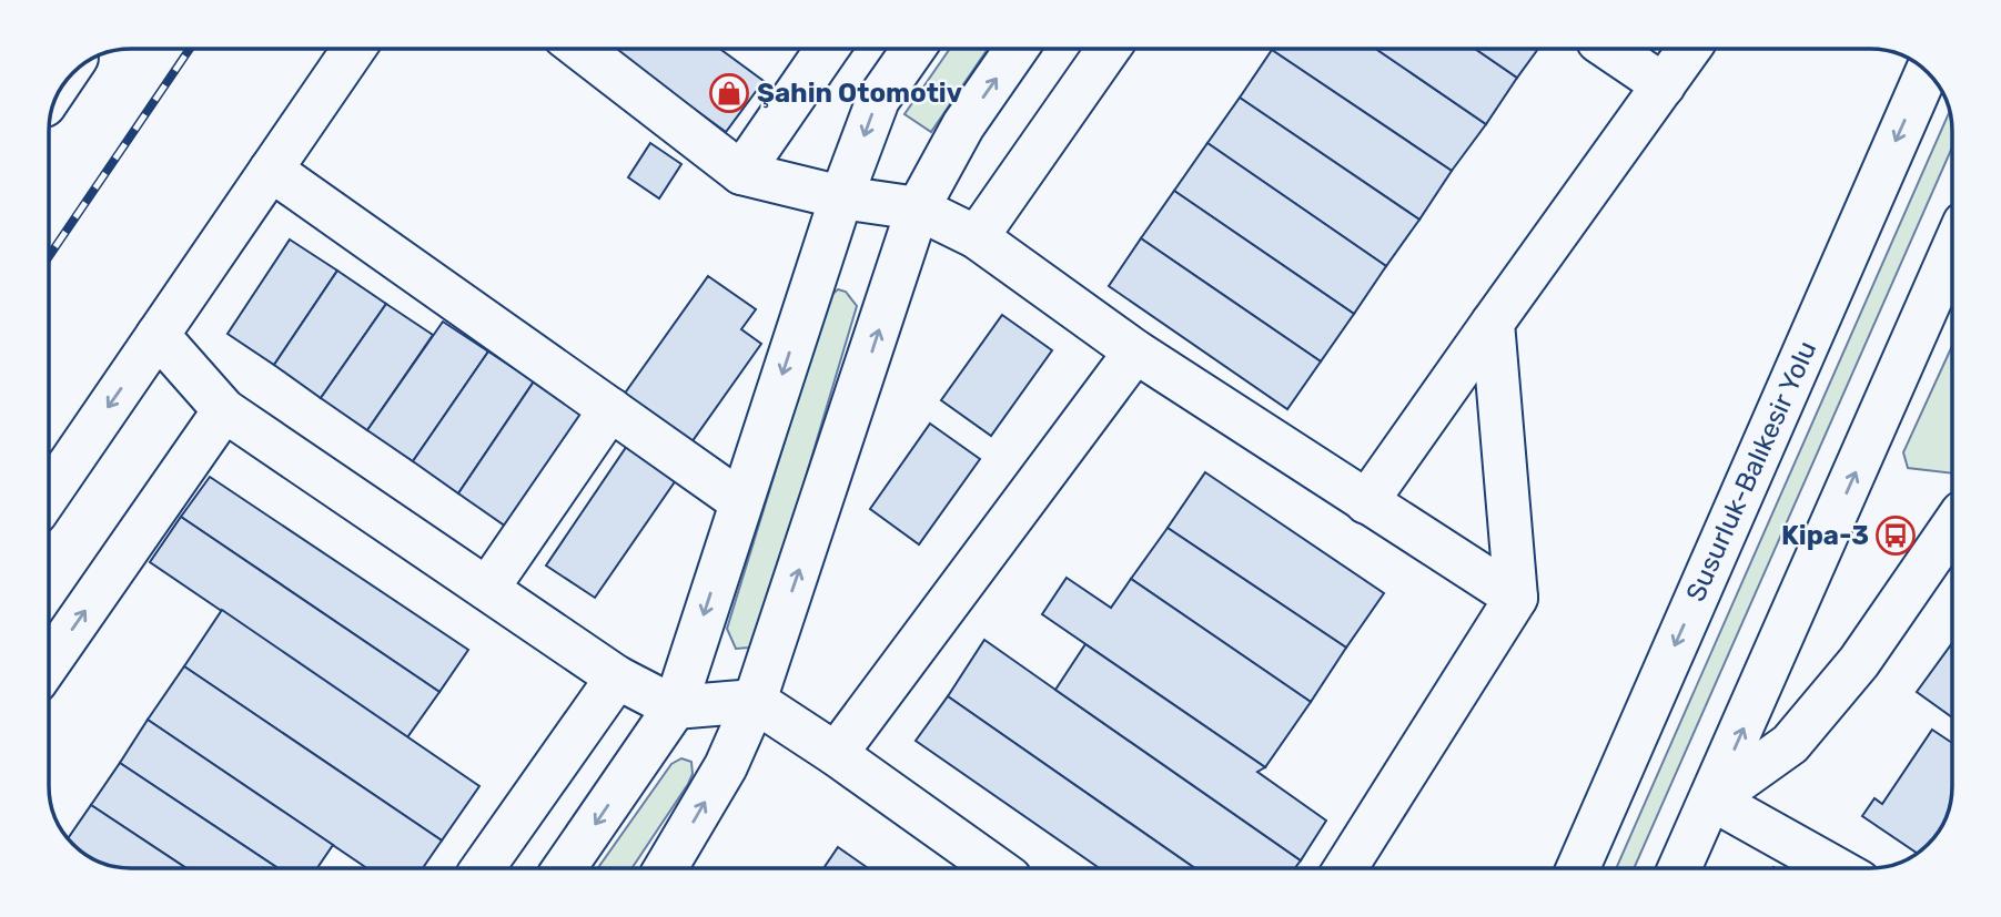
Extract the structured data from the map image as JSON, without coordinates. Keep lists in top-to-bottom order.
{
  "streets": {
    "main road": ["Susurluk-Balıkesir Yolu"]
  },
  "places": {
    "shop": ["Şahin Otomotiv"],
    "bus stop": ["Kipa-3"]
  }
}
